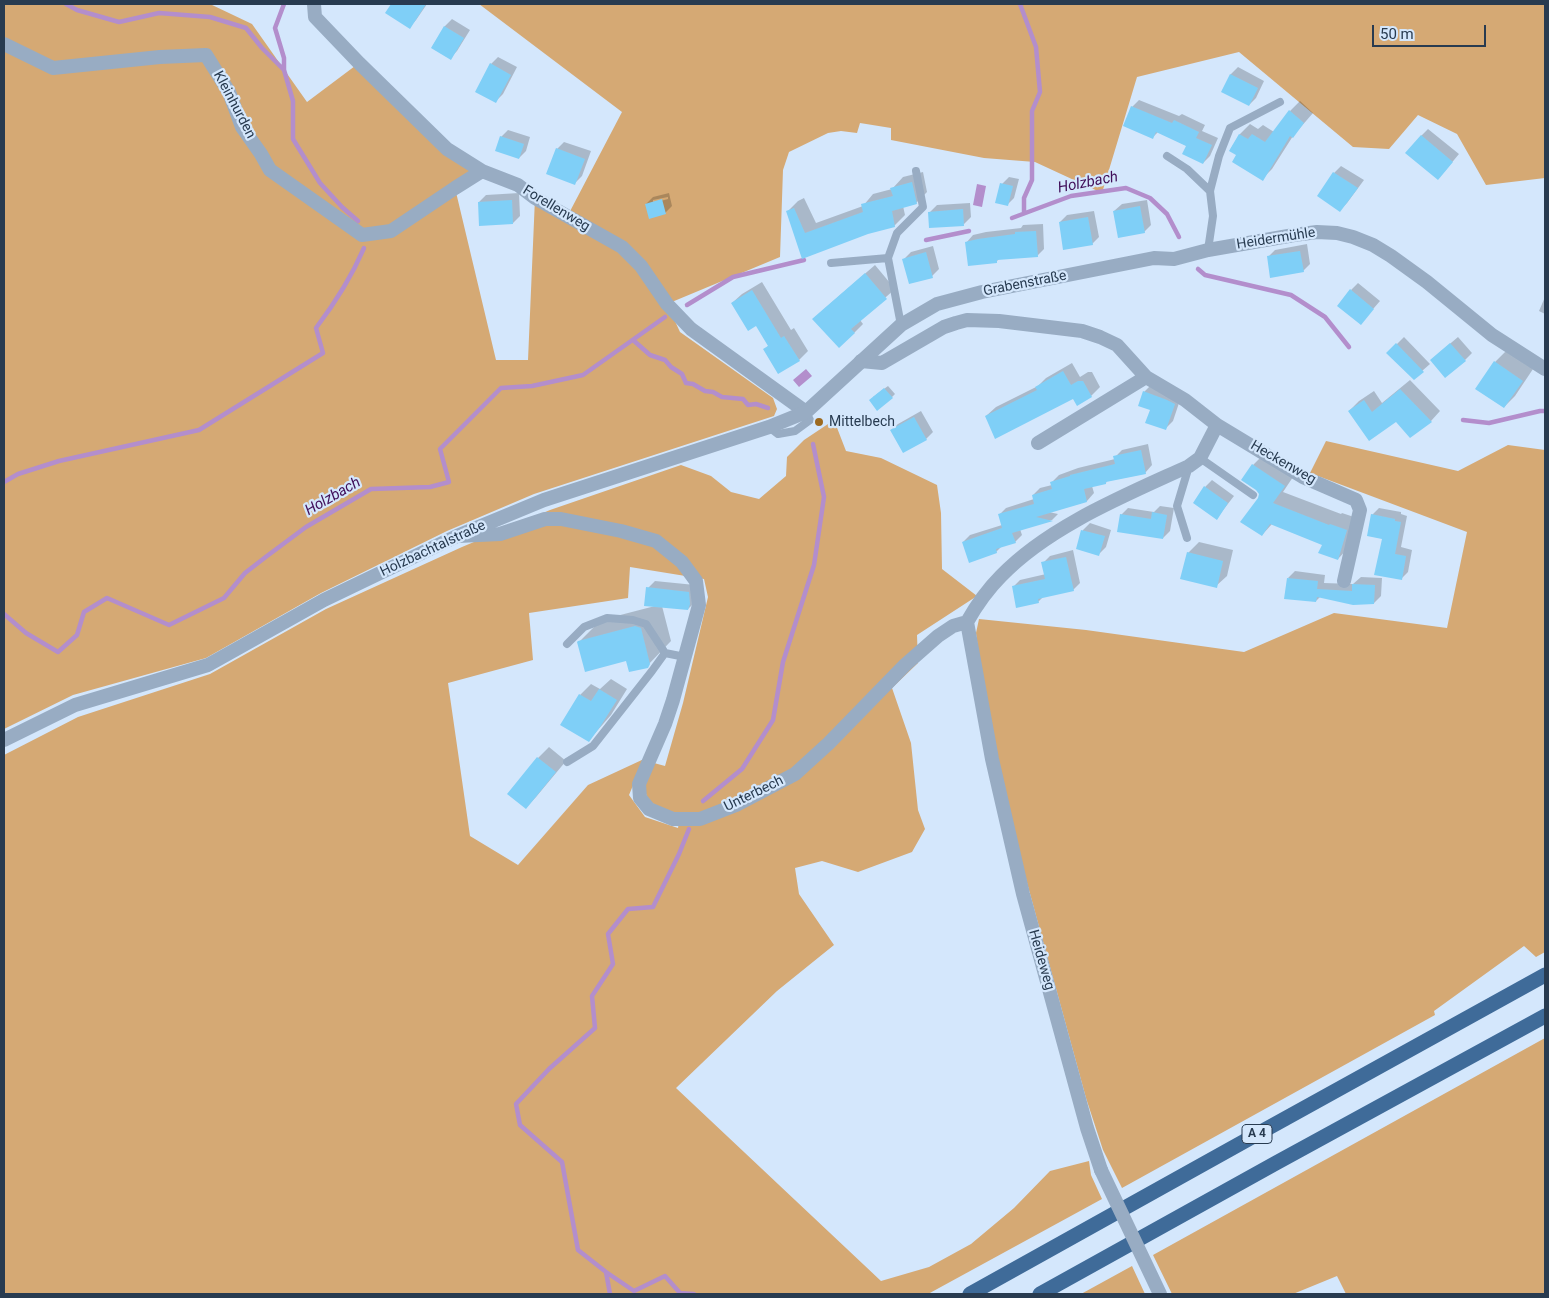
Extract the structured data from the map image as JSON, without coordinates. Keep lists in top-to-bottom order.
{
  "streets": {
    "highway": ["A 4"],
    "street": [
      "Kleinhurden",
      "Forellenweg",
      "Heidermühle",
      "Grabenstraße",
      "Heckenweg",
      "Holzbachtalstraße",
      "Unterbech",
      "Heideweg"
    ]
  },
  "crossings": [
    ["Kleinhurden", "Forellenweg"],
    ["Forellenweg", "Holzbachtalstraße"],
    ["Heidermühle", "Grabenstraße"],
    ["Grabenstraße", "Holzbachtalstraße"],
    ["Holzbachtalstraße", "Unterbech"],
    ["Unterbech", "Heideweg"]
  ],
  "water": ["Holzbach"],
  "places": ["Mittelbech"],
  "scale_bar": "50 m"
}
